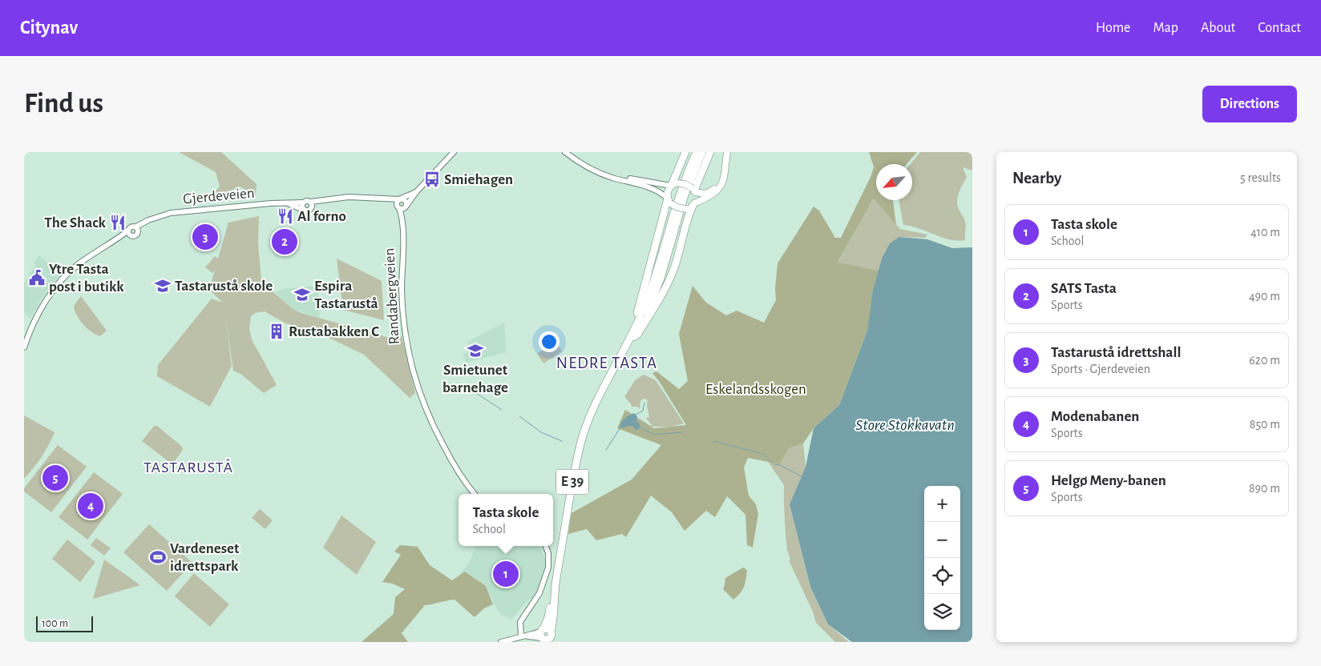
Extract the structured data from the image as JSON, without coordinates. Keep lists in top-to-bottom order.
{
  "streets": {
    "highway": ["E 39"],
    "main road": ["Gjerdeveien", "Randabergveien"]
  },
  "districts": ["NEDRE TASTA", "TASTARUSTÅ"],
  "water": ["Store Stokkavatn"],
  "parks": ["Eskelandsskogen"],
  "places": {
    "bus stop": ["Smiehagen"],
    "restaurant": ["Al forno", "The Shack"],
    "public building": ["Ytre Tasta post i butikk"],
    "school or university": ["Tastarustå skole", "Espira Tastarustå", "Smietunet barnehage"],
    "building": ["Rustabakken C"],
    "sports": ["Vardeneset idrettspark"]
  },
  "scale_bar": "100 m",
  "north": "bottom left",
  "page": {
    "header": "Citynav",
    "nav": [
      "Home",
      "Map",
      "About",
      "Contact"
    ],
    "buttons": "Directions",
    "title": "Find us",
    "heading": ["Nearby", "5 results"],
    "list": [
      {
        "mark": "1",
        "name": "Tasta skole",
        "note": "School",
        "value": "410 m"
      },
      {
        "mark": "2",
        "name": "SATS Tasta",
        "note": "Sports",
        "value": "490 m"
      },
      {
        "mark": "3",
        "name": "Tastarustå idrettshall",
        "note": "Sports · Gjerdeveien",
        "value": "620 m"
      },
      {
        "mark": "4",
        "name": "Modenabanen",
        "note": "Sports",
        "value": "850 m"
      },
      {
        "mark": "5",
        "name": "Helgø Meny-banen",
        "note": "Sports",
        "value": "890 m"
      }
    ],
    "pins": [
      "3",
      "2",
      "5",
      "4",
      "1"
    ],
    "map_buttons": ["+", "−"],
    "popup": ["Tasta skole", "School"],
    "scale": "100 m"
  }
}
